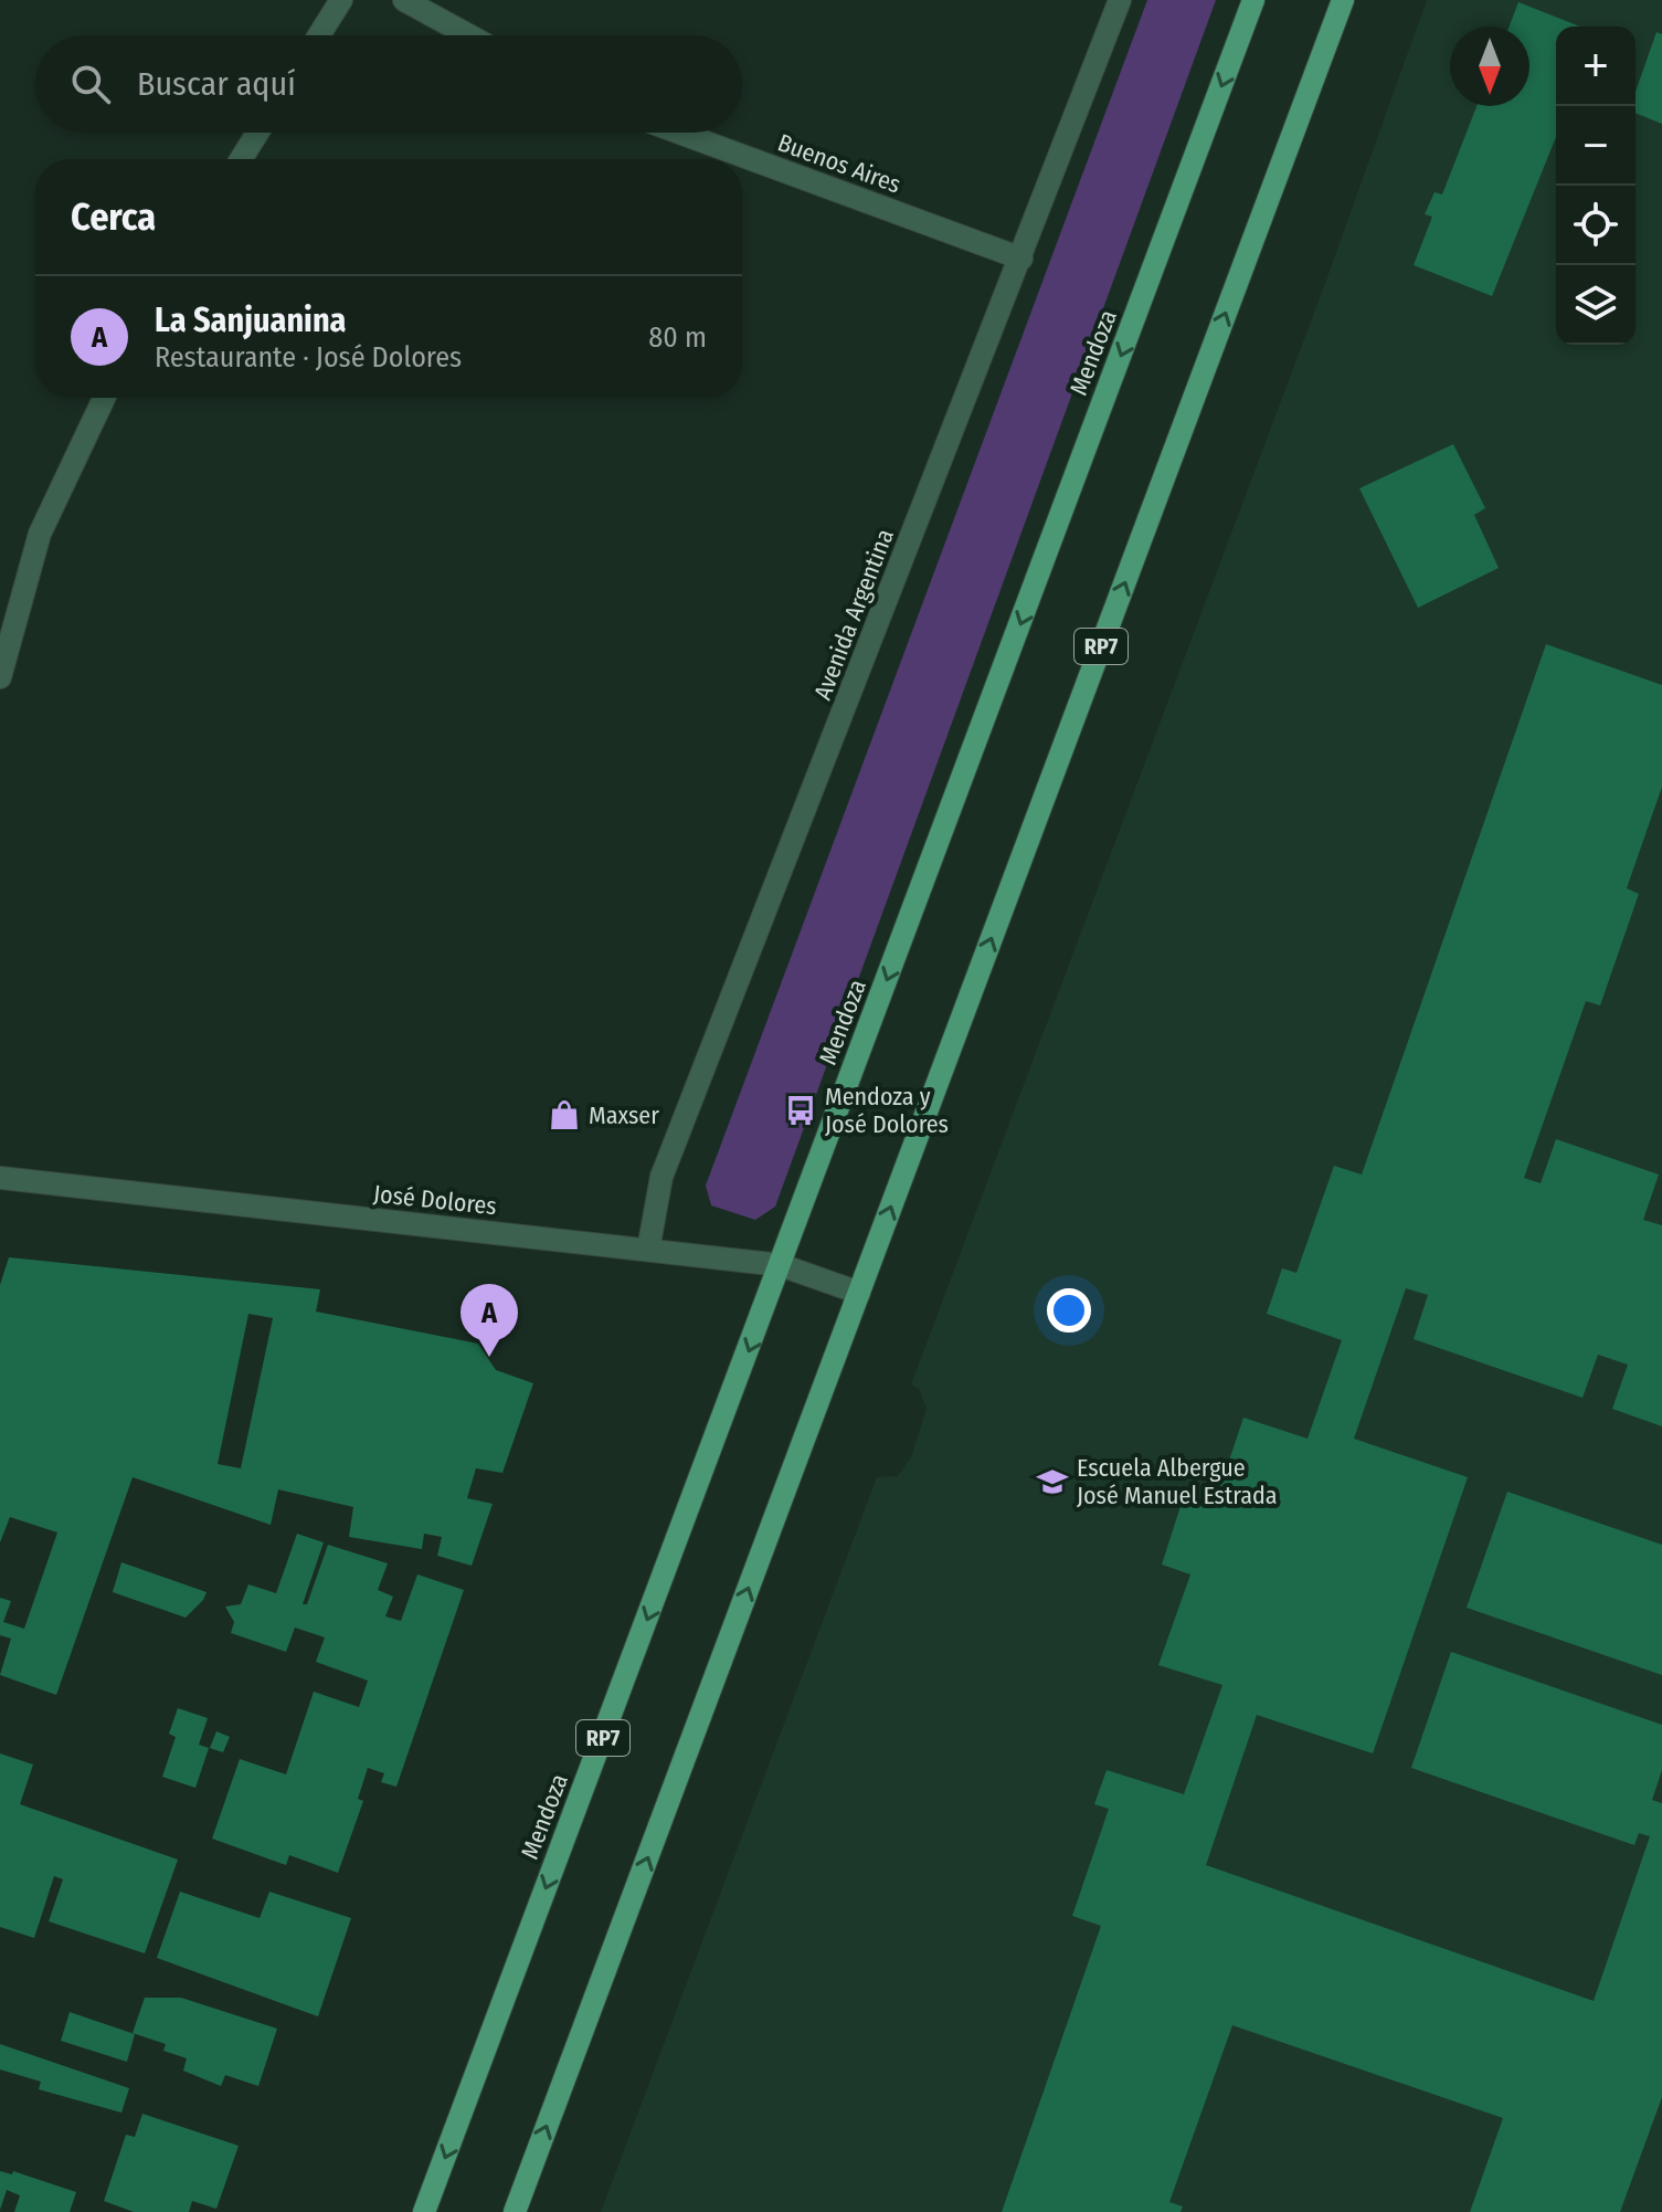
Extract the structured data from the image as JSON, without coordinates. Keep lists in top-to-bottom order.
{
  "streets": {
    "main road": ["Mendoza", "RP7"],
    "street": ["Buenos Aires", "Avenida Argentina", "José Dolores"]
  },
  "crossings": [
    ["Buenos Aires", "Avenida Argentina"],
    ["Mendoza", "José Dolores"],
    ["Avenida Argentina", "José Dolores"],
    ["RP7", "José Dolores"]
  ],
  "places": {
    "bus stop": ["Mendoza y José Dolores"],
    "shop": ["Maxser"],
    "school or university": ["Escuela Albergue José Manuel Estrada"]
  },
  "north": "bottom",
  "page": {
    "map_buttons": ["+", "−"],
    "search": "Buscar aquí",
    "heading": "Cerca",
    "list": [
      {
        "mark": "A",
        "name": "La Sanjuanina",
        "note": "Restaurante · José Dolores",
        "value": "80 m"
      }
    ],
    "pins": "A"
  }
}
